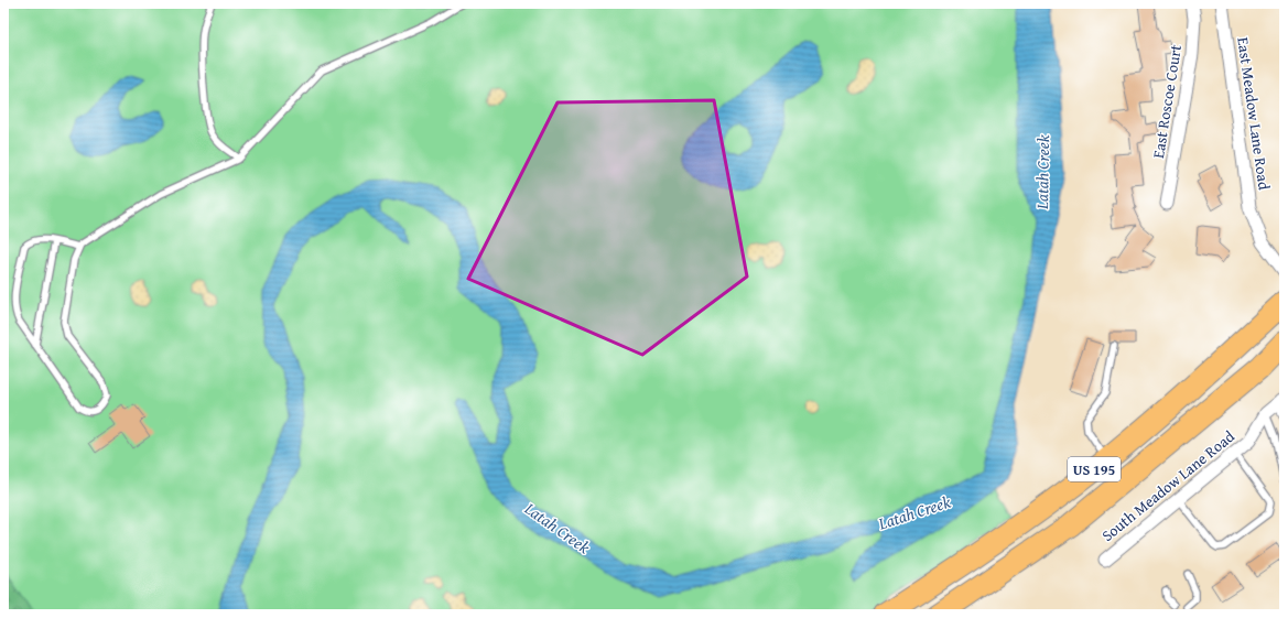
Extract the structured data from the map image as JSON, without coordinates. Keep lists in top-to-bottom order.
{
  "streets": {
    "highway": ["US 195"],
    "street": ["East Roscoe Court", "East Meadow Lane Road", "South Meadow Lane Road"]
  },
  "water": ["Latah Creek"]
}
